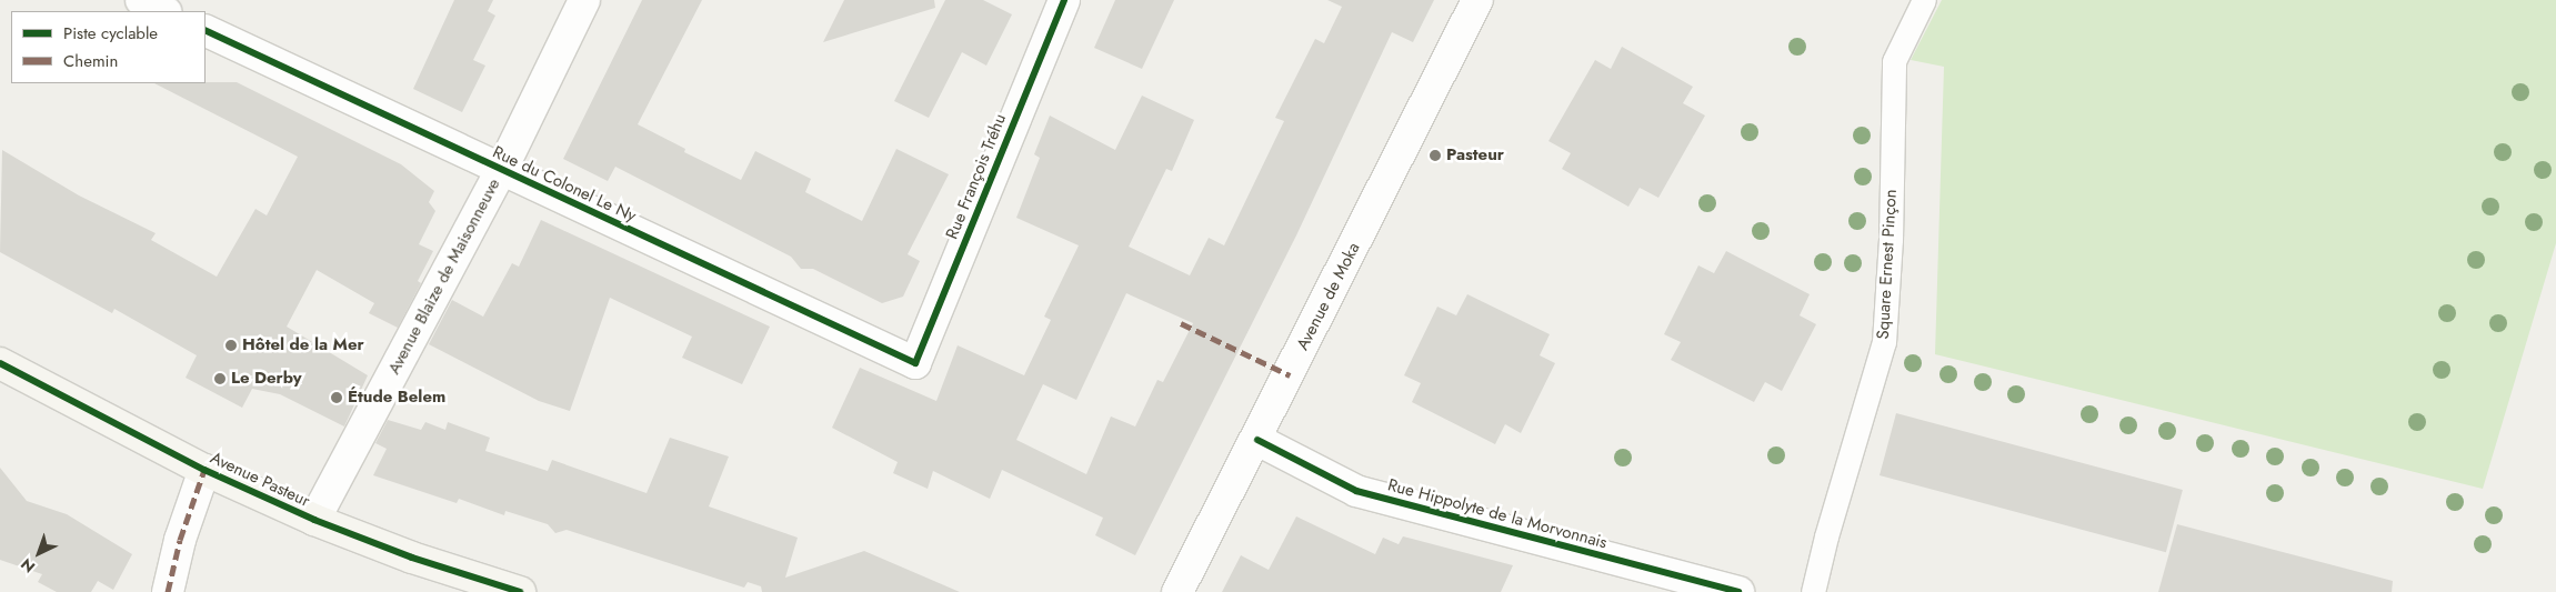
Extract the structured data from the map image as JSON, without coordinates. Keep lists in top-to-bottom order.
{
  "streets": {
    "main road": ["Avenue Pasteur"],
    "street": [
      "Rue François Tréhu",
      "Rue du Colonel Le Ny",
      "Avenue Blaize de Maisonneuve",
      "Avenue de Moka",
      "Rue Hippolyte de la Morvonnais"
    ],
    "lane": ["Square Ernest Pinçon"]
  },
  "crossings": [
    ["Rue François Tréhu", "Rue du Colonel Le Ny"],
    ["Rue du Colonel Le Ny", "Avenue Blaize de Maisonneuve"],
    ["Avenue Blaize de Maisonneuve", "Avenue Pasteur"],
    ["Avenue de Moka", "Rue Hippolyte de la Morvonnais"]
  ],
  "places": [
    "Pasteur",
    "Hôtel de la Mer",
    "Le Derby",
    "Étude Belem"
  ],
  "legend": ["Piste cyclable", "Chemin"],
  "north": "bottom left"
}
